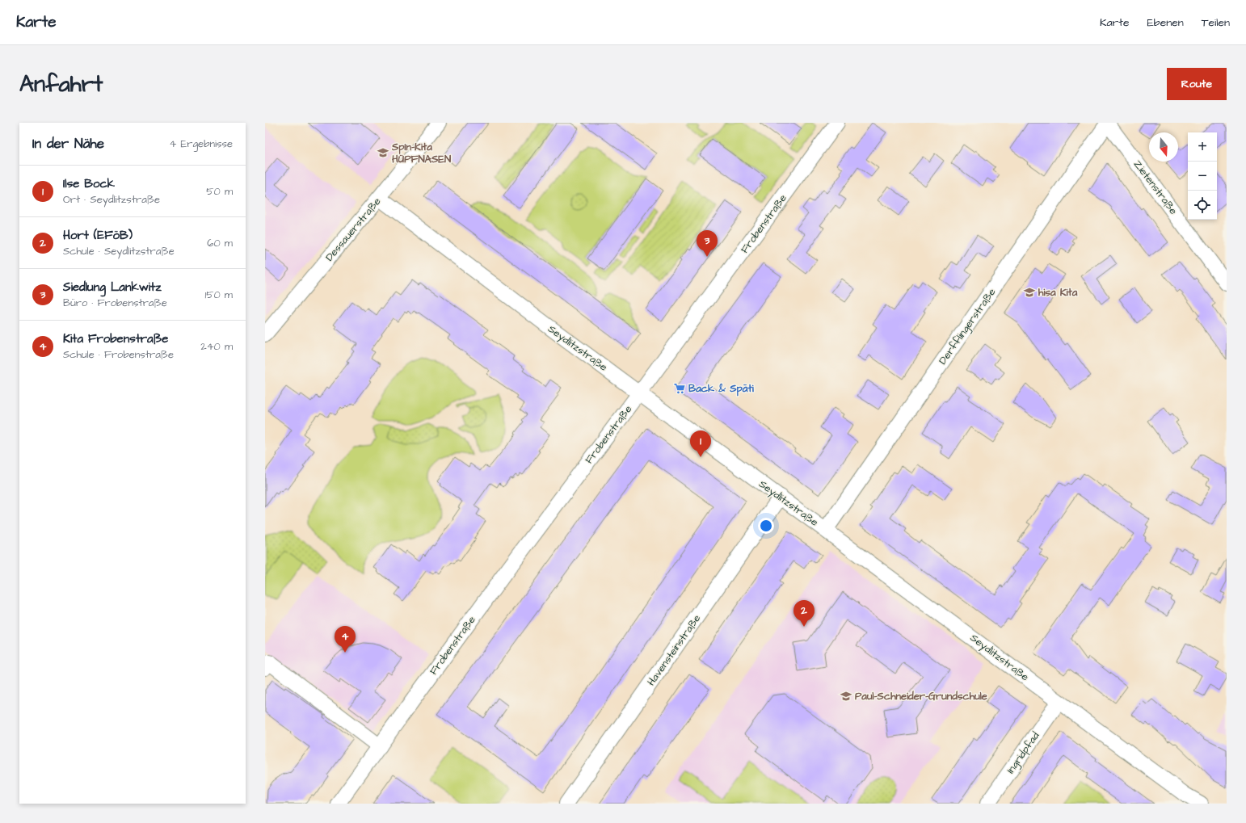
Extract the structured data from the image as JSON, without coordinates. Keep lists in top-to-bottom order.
{
  "streets": {
    "street": [
      "Zietenstraße",
      "Frobenstraße",
      "Dessauerstraße",
      "Derfflingerstraße",
      "Seydlitzstraße",
      "Havensteinstraße",
      "Ingridpfad"
    ]
  },
  "crossings": [
    ["Zietenstraße", "Derfflingerstraße"],
    ["Frobenstraße", "Seydlitzstraße"],
    ["Dessauerstraße", "Seydlitzstraße"],
    ["Derfflingerstraße", "Seydlitzstraße"],
    ["Seydlitzstraße", "Havensteinstraße"],
    ["Seydlitzstraße", "Ingridpfad"]
  ],
  "places": {
    "school or university": ["SpIn-Kita HÜPFNASEN", "hisa Kita", "Paul-Schneider-Grundschule"],
    "supermarket": ["Back & Späti"]
  },
  "north": "bottom",
  "page": {
    "header": "Karte",
    "nav": ["Karte", "Ebenen", "Teilen"],
    "buttons": "Route",
    "title": "Anfahrt",
    "heading": ["In der Nähe", "4 Ergebnisse"],
    "map_buttons": ["+", "−"],
    "list": [
      {
        "mark": "1",
        "name": "Ilse Bock",
        "note": "Ort · Seydlitzstraße",
        "value": "50 m"
      },
      {
        "mark": "2",
        "name": "Hort (EFöB)",
        "note": "Schule · Seydlitzstraße",
        "value": "60 m"
      },
      {
        "mark": "3",
        "name": "Siedlung Lankwitz",
        "note": "Büro · Frobenstraße",
        "value": "150 m"
      },
      {
        "mark": "4",
        "name": "Kita Frobenstraße",
        "note": "Schule · Frobenstraße",
        "value": "240 m"
      }
    ],
    "pins": [
      "3",
      "1",
      "2",
      "4"
    ]
  }
}
